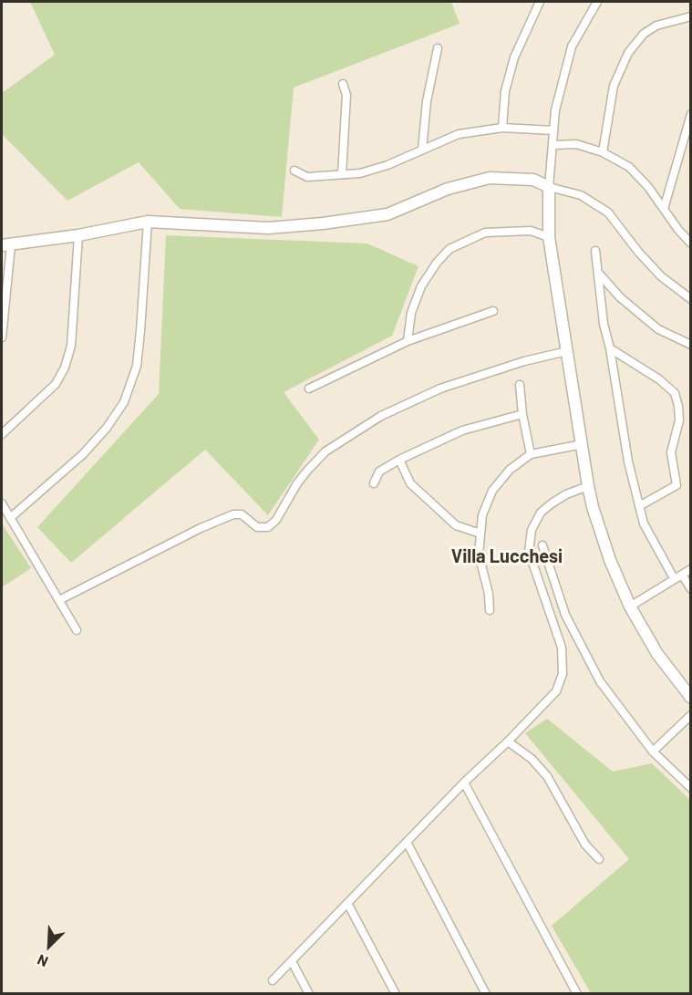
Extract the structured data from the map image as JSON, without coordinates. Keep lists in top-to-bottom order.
{
  "districts": ["Villa Lucchesi"],
  "north": "bottom left"
}
